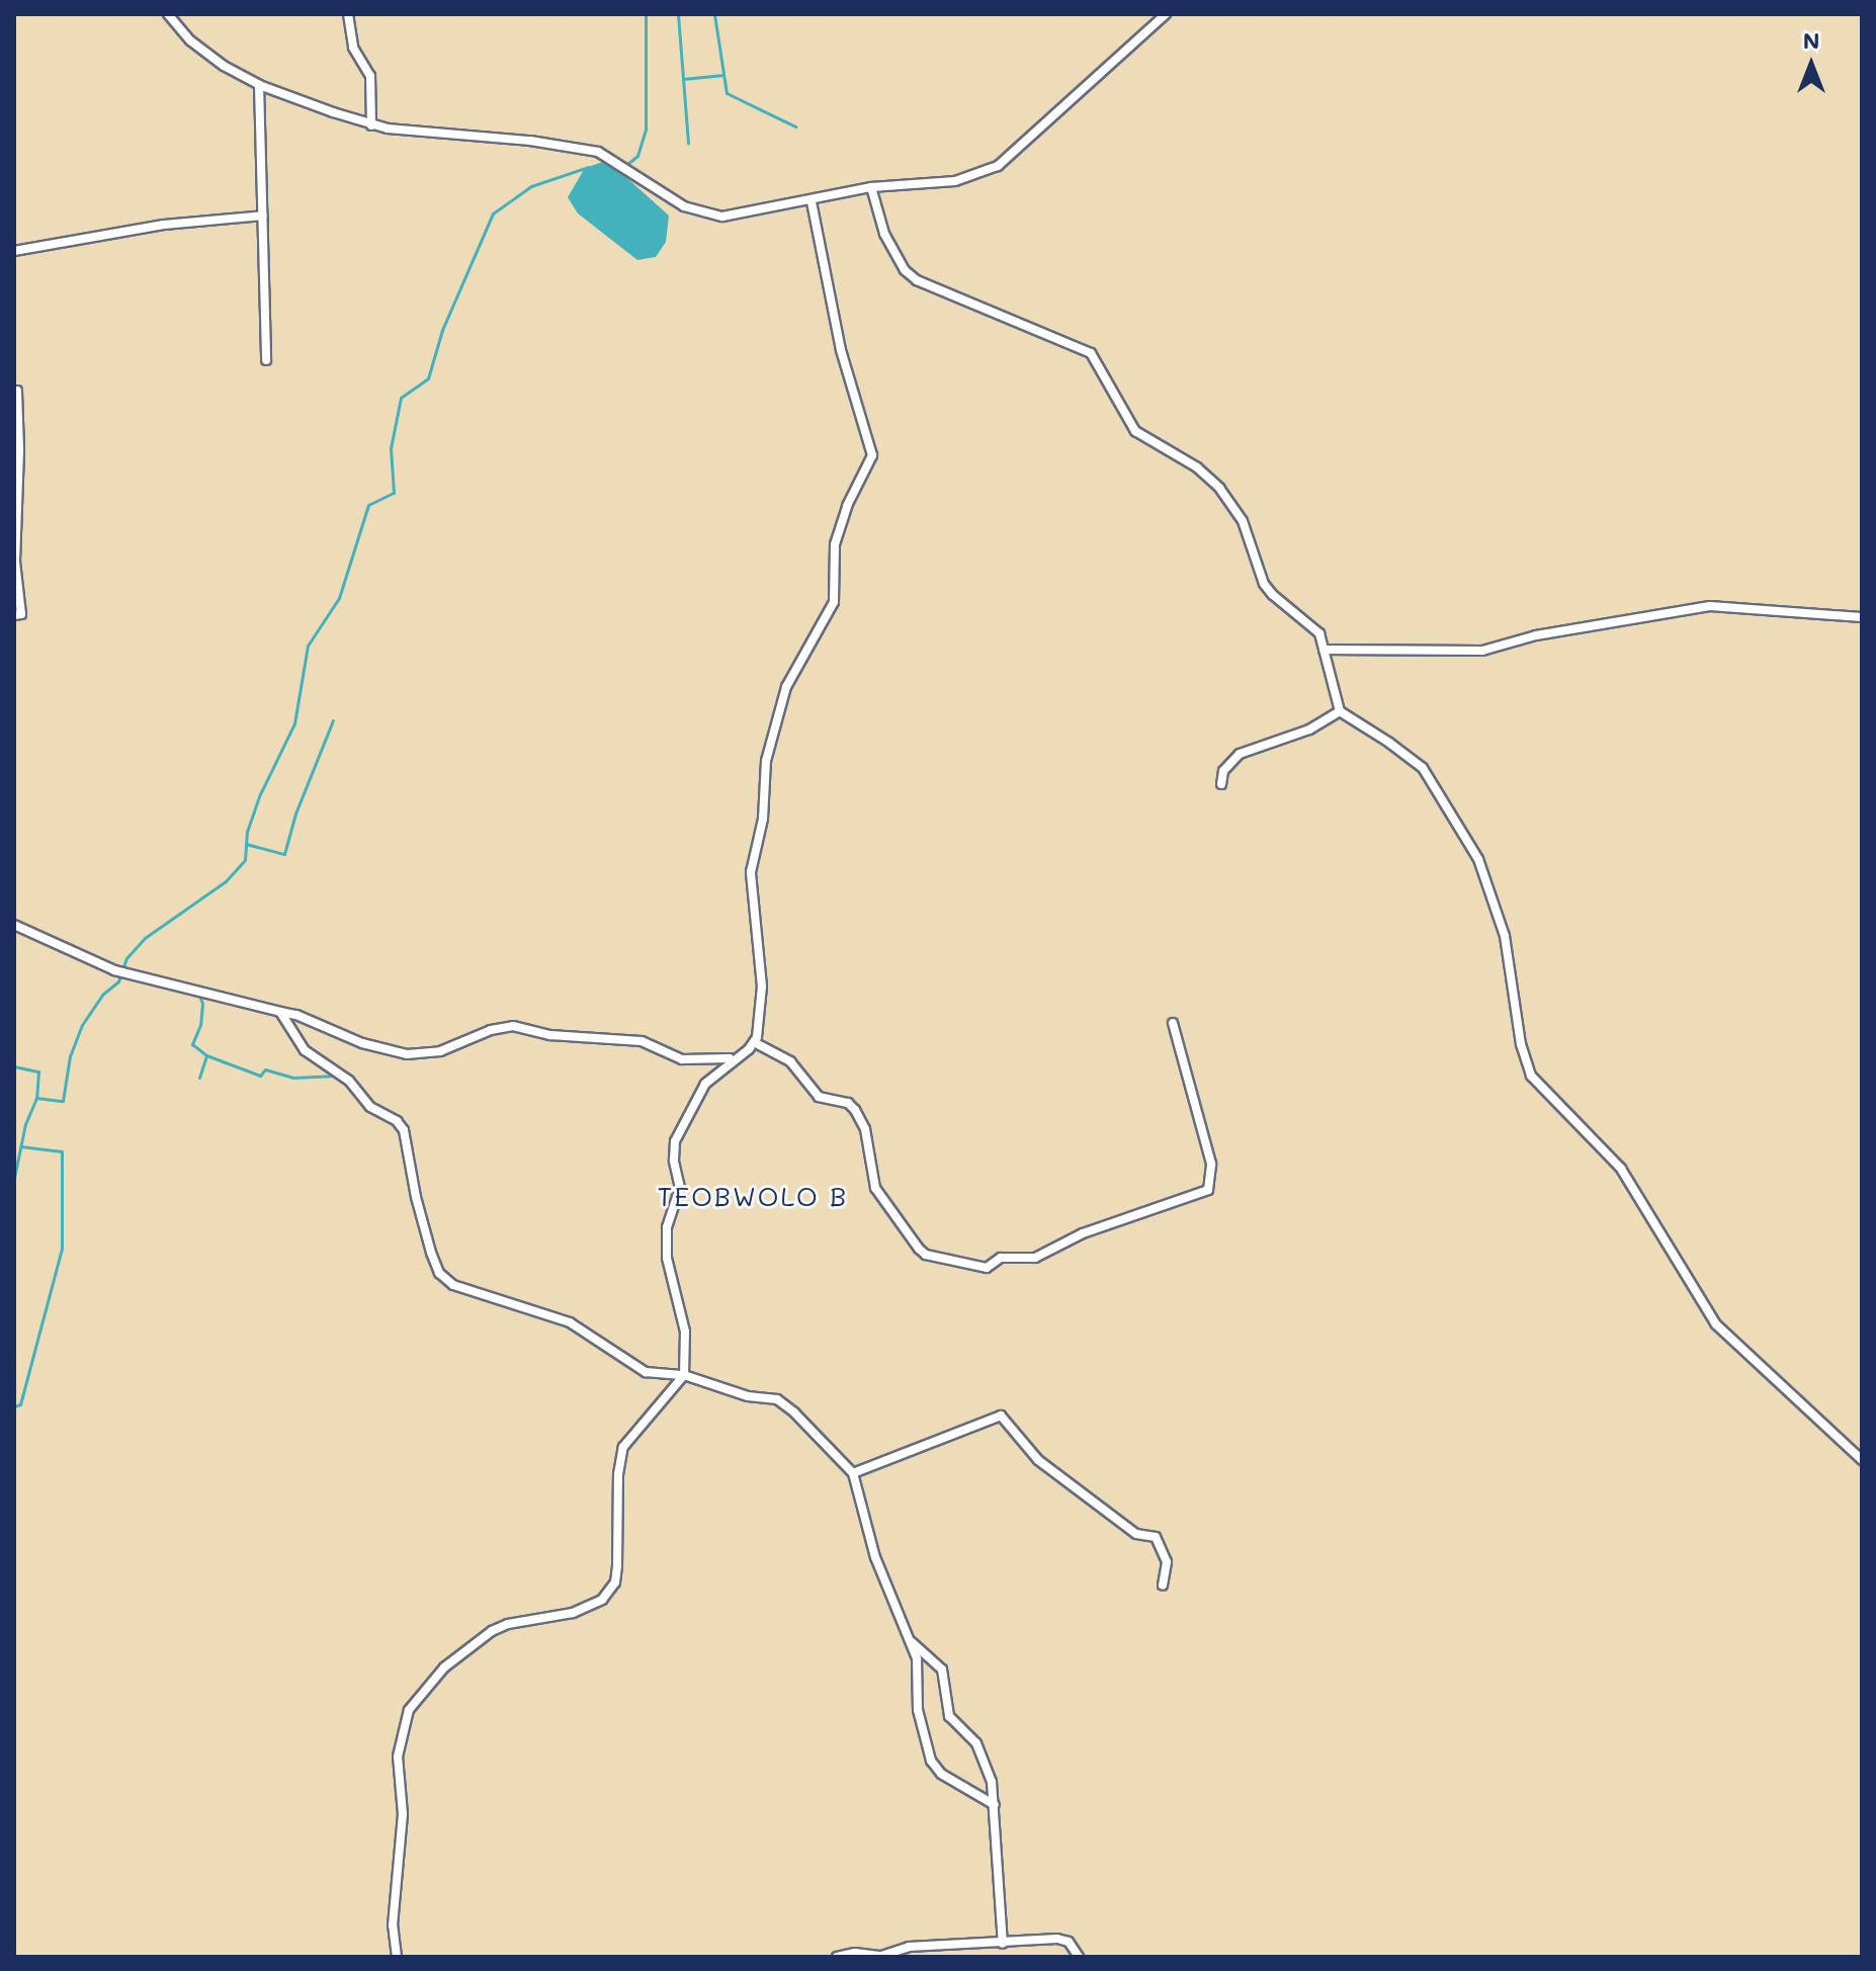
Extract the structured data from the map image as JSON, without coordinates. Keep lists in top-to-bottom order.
{
  "districts": ["TEOBWOLO B"],
  "north": "top"
}
